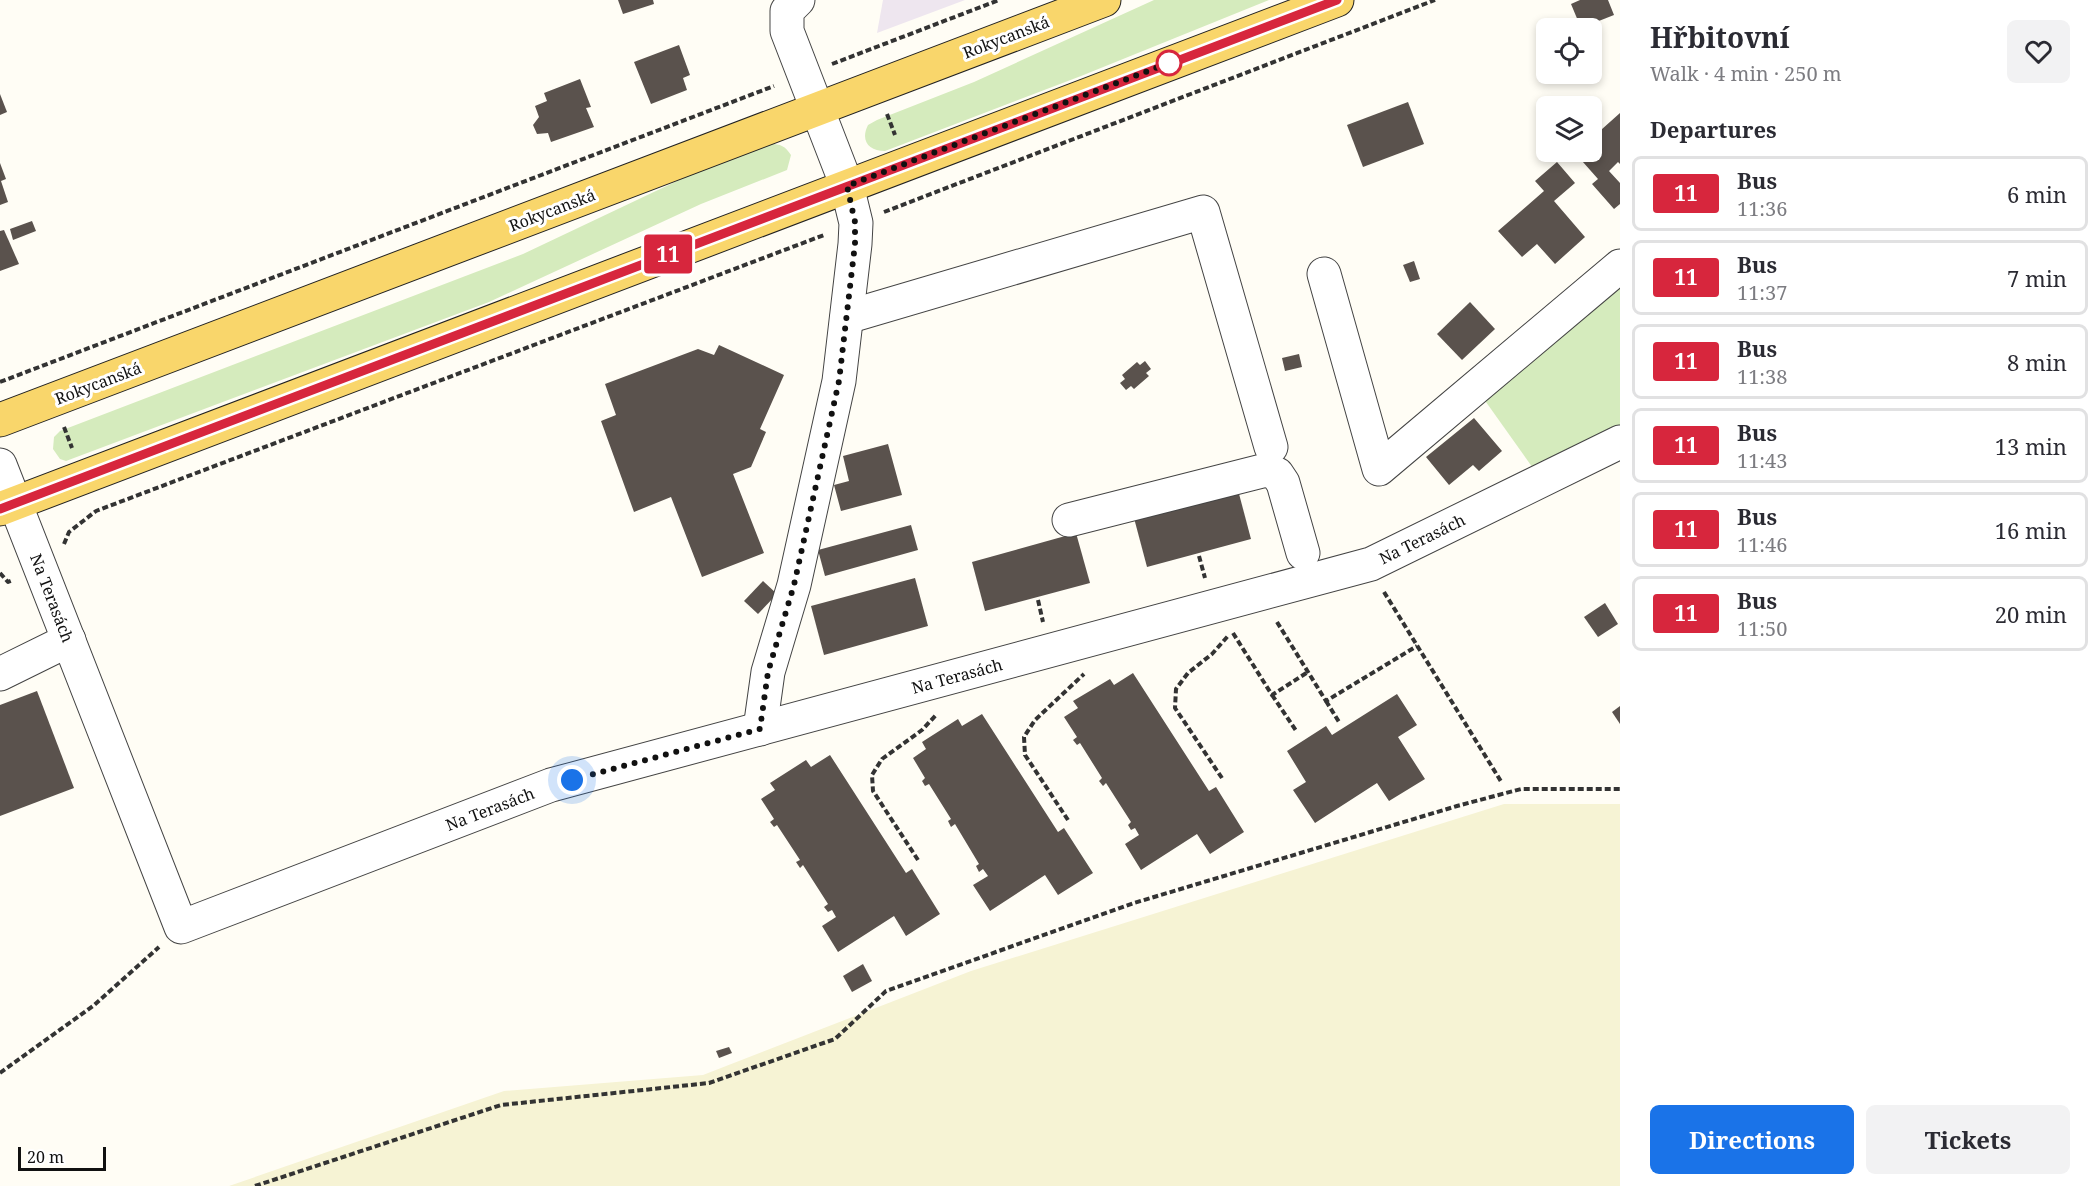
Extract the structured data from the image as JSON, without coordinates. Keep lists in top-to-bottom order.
{
  "streets": {
    "main road": ["Rokycanská"],
    "street": ["Na Terasách"]
  },
  "lines": ["bus line 11"],
  "scale_bar": "20 m",
  "page": {
    "on_map": "11",
    "heading": [
      ["Hřbitovní", "Walk · 4 min · 250 m"],
      "Departures"
    ],
    "list": [
      {
        "mark": "11",
        "name": "Bus",
        "note": "11:36",
        "value": "6 min"
      },
      {
        "mark": "11",
        "name": "Bus",
        "note": "11:37",
        "value": "7 min"
      },
      {
        "mark": "11",
        "name": "Bus",
        "note": "11:38",
        "value": "8 min"
      },
      {
        "mark": "11",
        "name": "Bus",
        "note": "11:43",
        "value": "13 min"
      },
      {
        "mark": "11",
        "name": "Bus",
        "note": "11:46",
        "value": "16 min"
      },
      {
        "mark": "11",
        "name": "Bus",
        "note": "11:50",
        "value": "20 min"
      }
    ],
    "buttons": ["Directions", "Tickets"],
    "scale": "20 m"
  }
}
